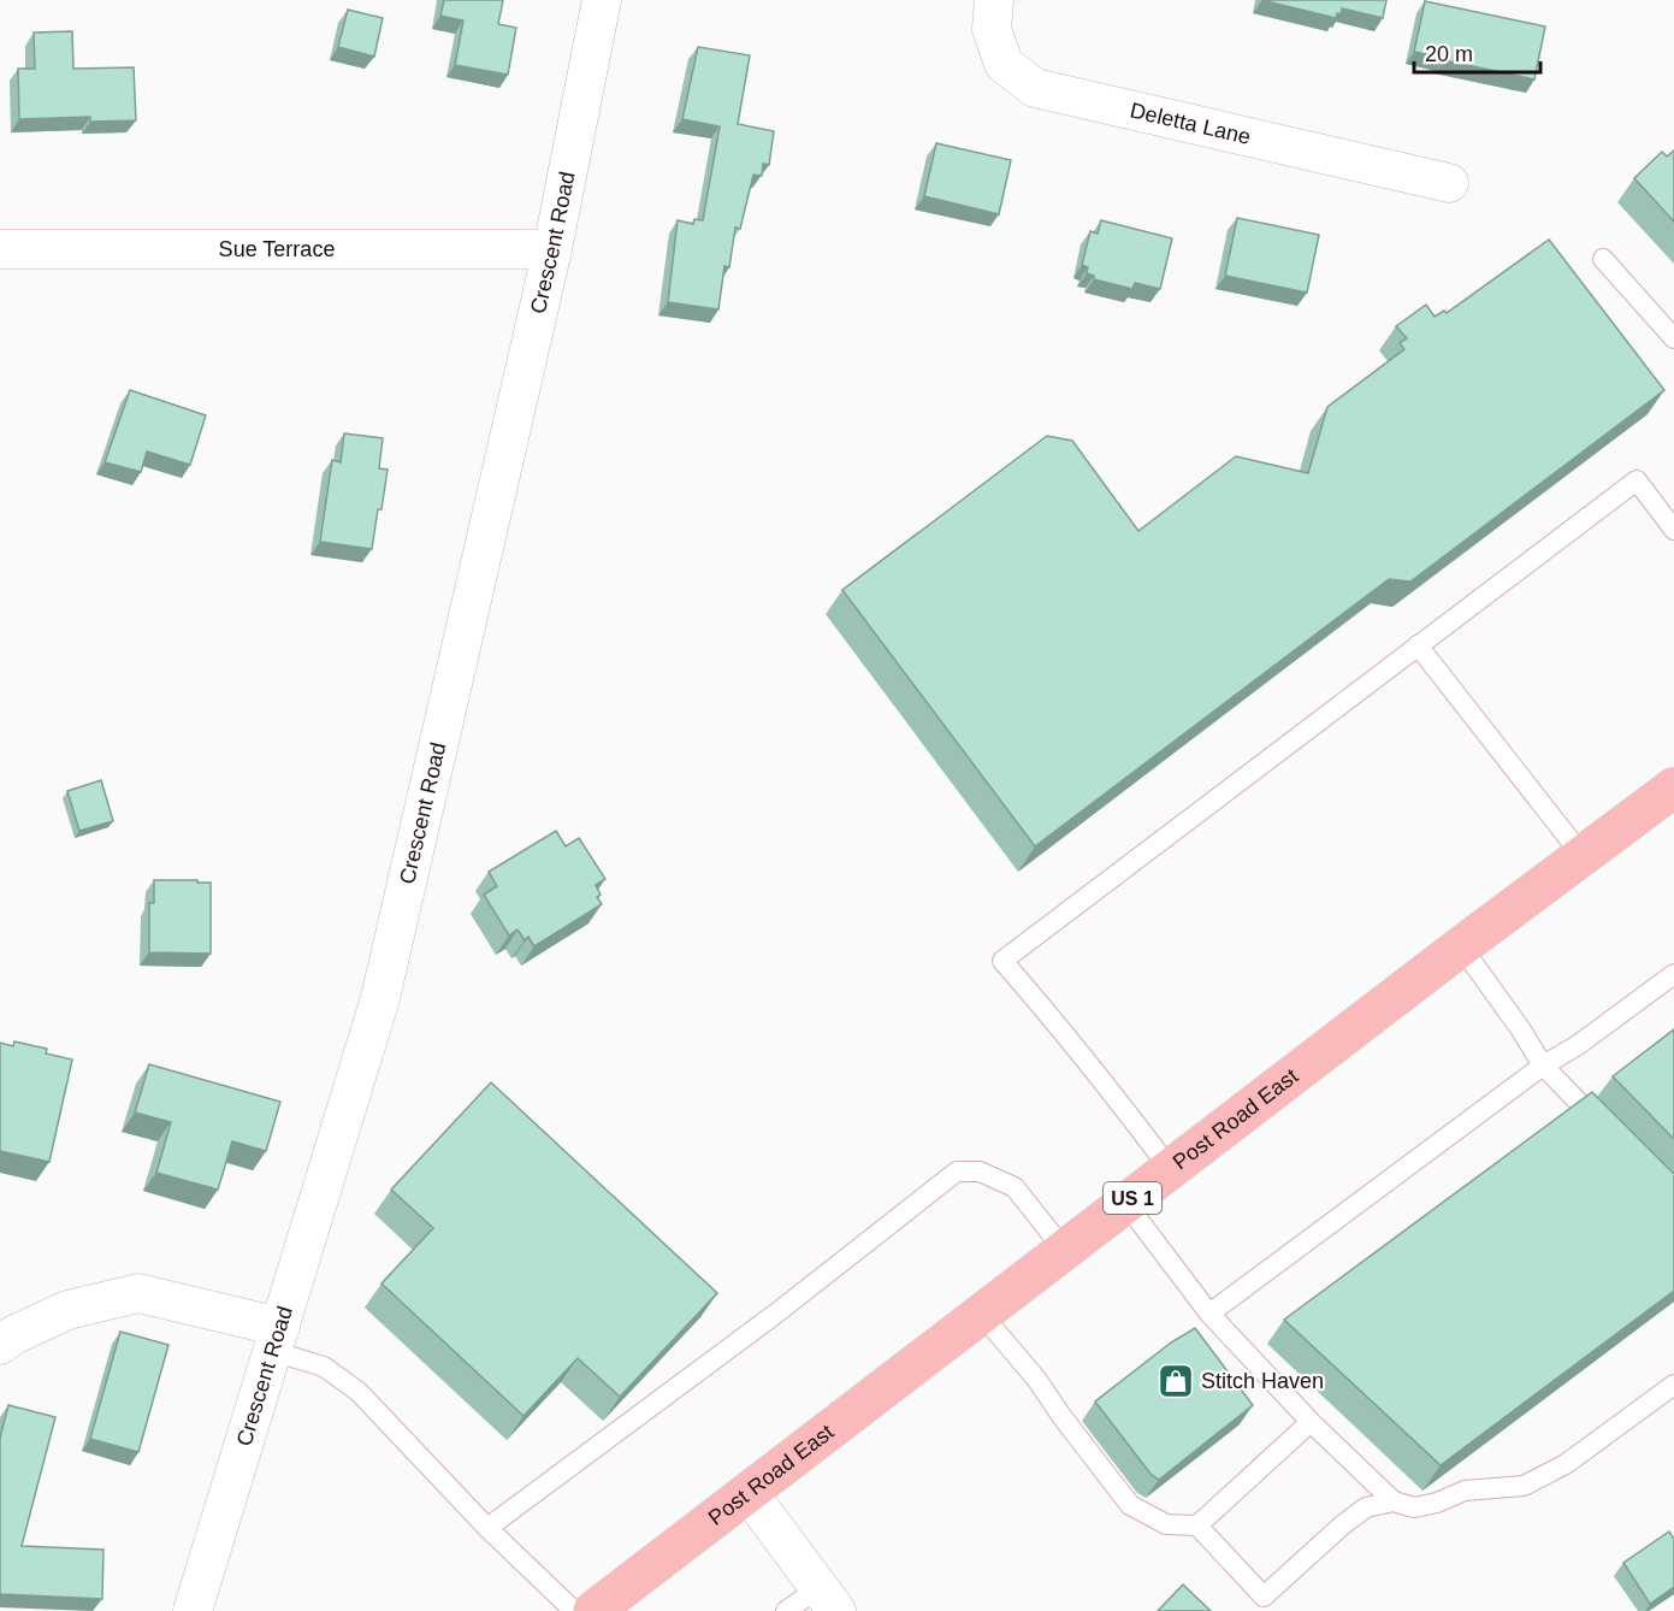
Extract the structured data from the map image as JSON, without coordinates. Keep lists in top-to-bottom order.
{
  "streets": {
    "main road": ["Post Road East", "US 1"],
    "street": ["Deletta Lane", "Crescent Road", "Sue Terrace"]
  },
  "crossings": [
    ["Crescent Road", "Sue Terrace"]
  ],
  "places": {
    "shop": ["Stitch Haven"]
  },
  "scale_bar": "20 m"
}
